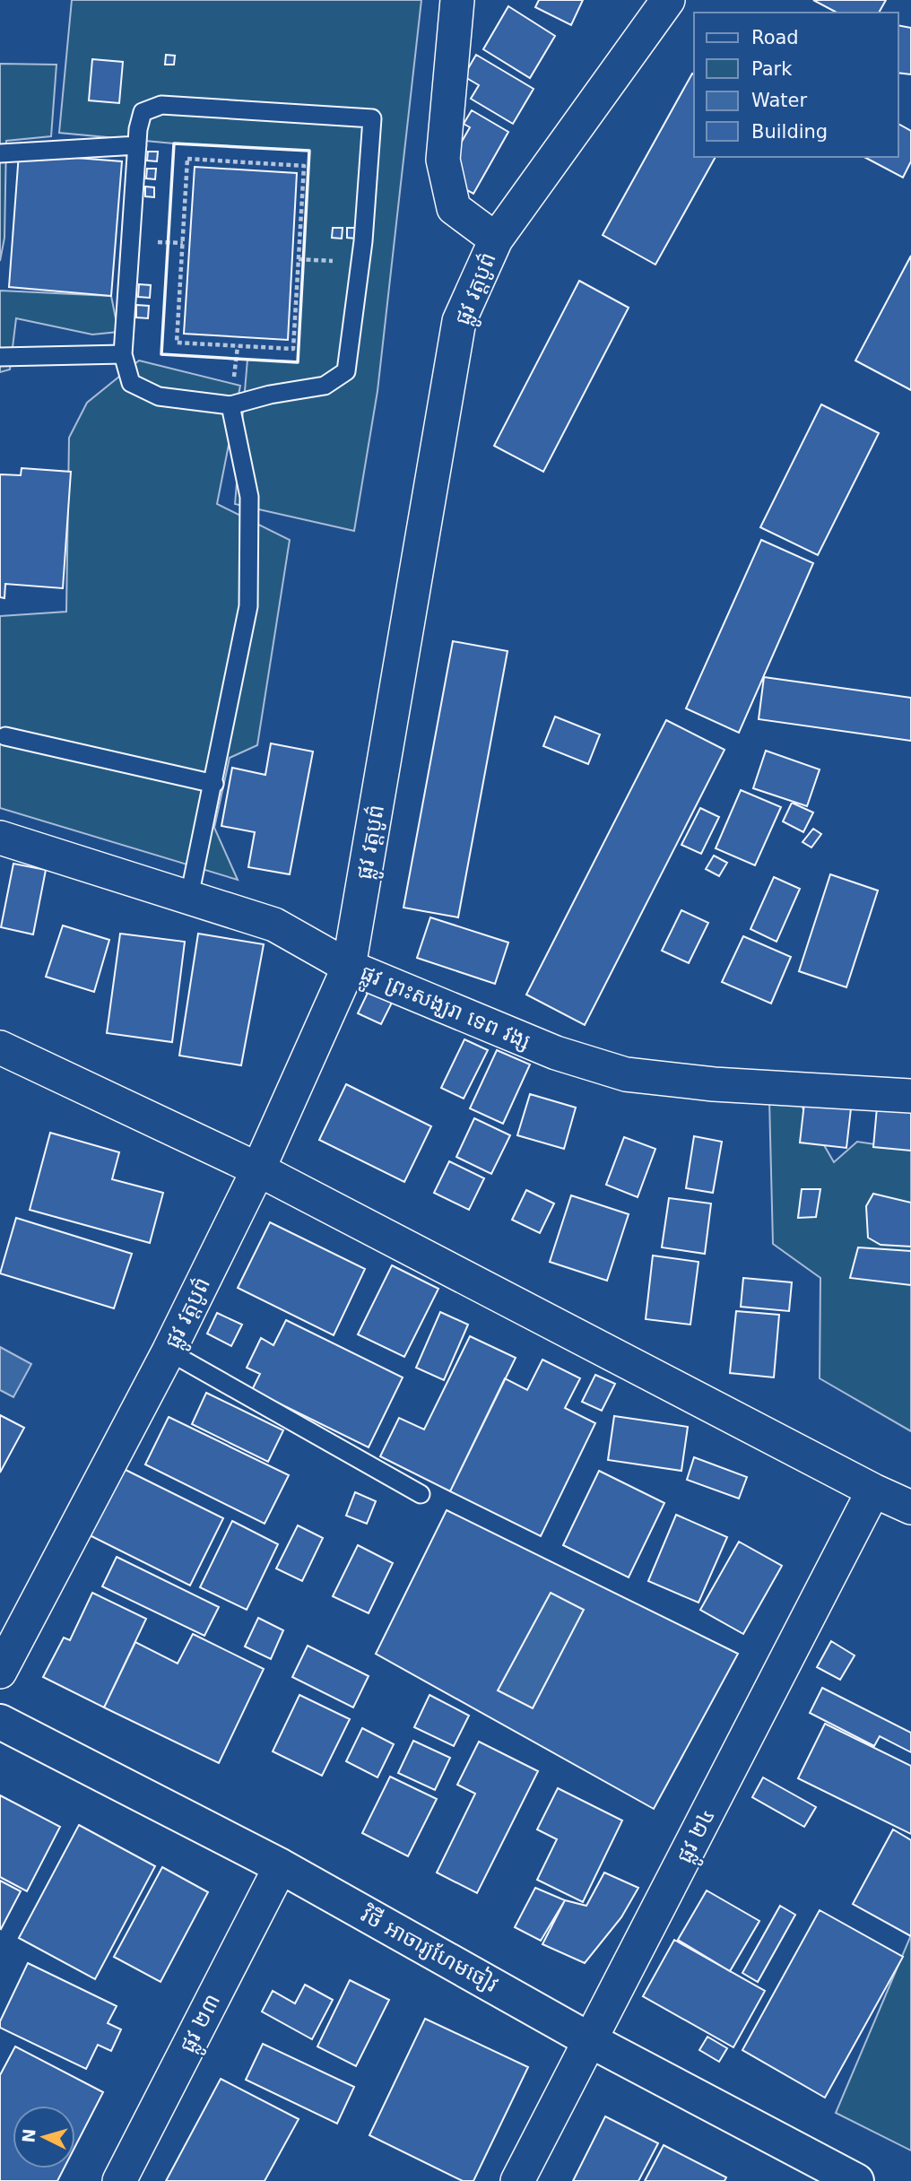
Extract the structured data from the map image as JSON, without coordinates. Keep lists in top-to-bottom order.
{
  "streets": {
    "street": [
      "ផ្លូវ វត្តបូព៌",
      "ផ្លូវ ព្រះសង្ឃរា ទេព វង្ស",
      "ផ្លូវ ២៤",
      "វិថី អាចារ្យហែមចៀវ",
      "ផ្លូវ ២៣"
    ]
  },
  "crossings": [
    ["ផ្លូវ វត្តបូព៌", "ផ្លូវ ព្រះសង្ឃរា ទេព វង្ស"],
    ["ផ្លូវ ២៤", "វិថី អាចារ្យហែមចៀវ"],
    ["វិថី អាចារ្យហែមចៀវ", "ផ្លូវ ២៣"]
  ],
  "legend": [
    "Road",
    "Park",
    "Water",
    "Building"
  ],
  "north": "left"
}
